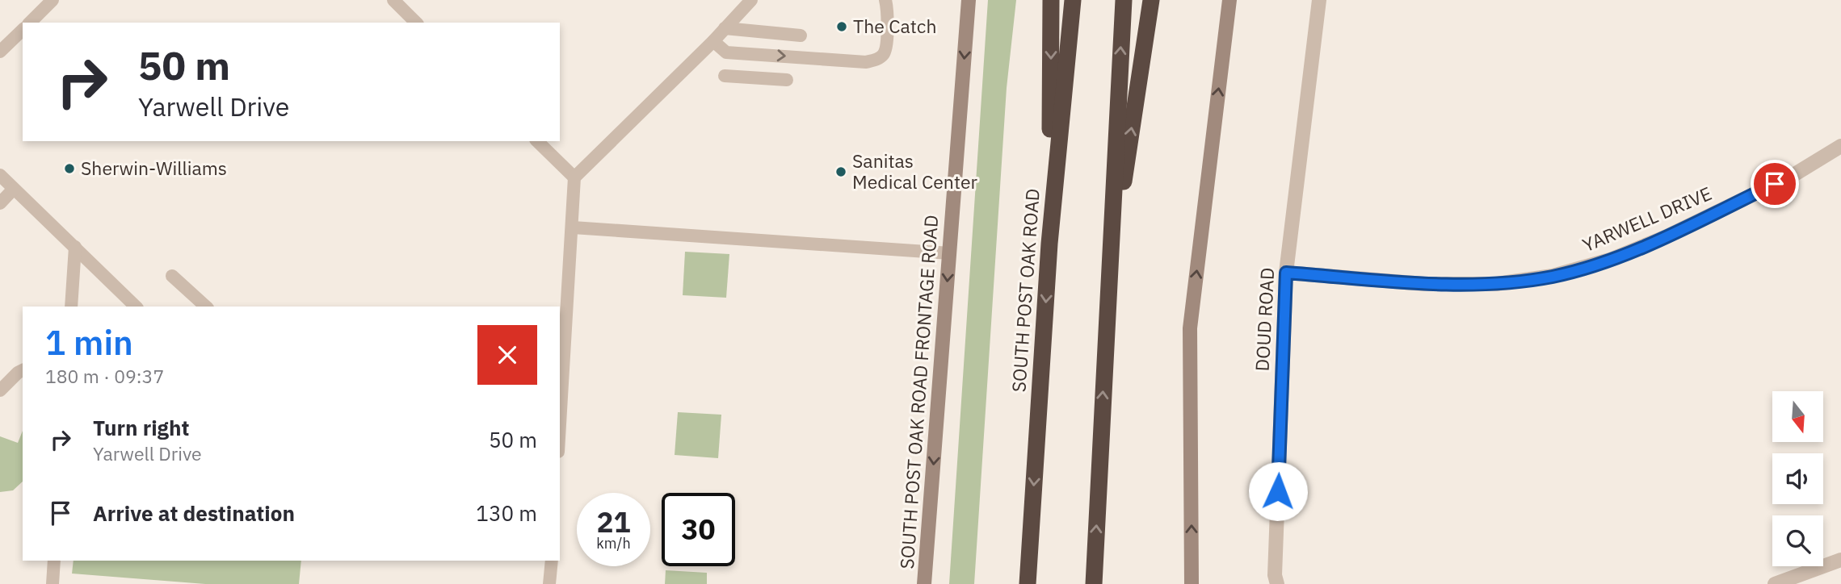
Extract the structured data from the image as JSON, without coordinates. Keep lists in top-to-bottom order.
{
  "streets": {
    "highway": ["SOUTH POST OAK ROAD"],
    "main road": ["SOUTH POST OAK ROAD FRONTAGE ROAD"],
    "street": ["YARWELL DRIVE", "DOUD ROAD"]
  },
  "crossings": [
    ["YARWELL DRIVE", "DOUD ROAD"]
  ],
  "one_way": ["SOUTH POST OAK ROAD FRONTAGE ROAD"],
  "places": ["The Catch", "Sherwin-Williams", "Sanitas Medical Center"],
  "north": "bottom",
  "page": {
    "turn": ["50 m", "Yarwell Drive"],
    "heading": ["1 min", "180 m · 09:37"],
    "list": [
      {
        "name": "Turn right",
        "note": "Yarwell Drive",
        "value": "50 m"
      },
      {
        "name": "Arrive at destination",
        "value": "130 m"
      }
    ],
    "speed": "21 km/h",
    "limit": "30"
  }
}
